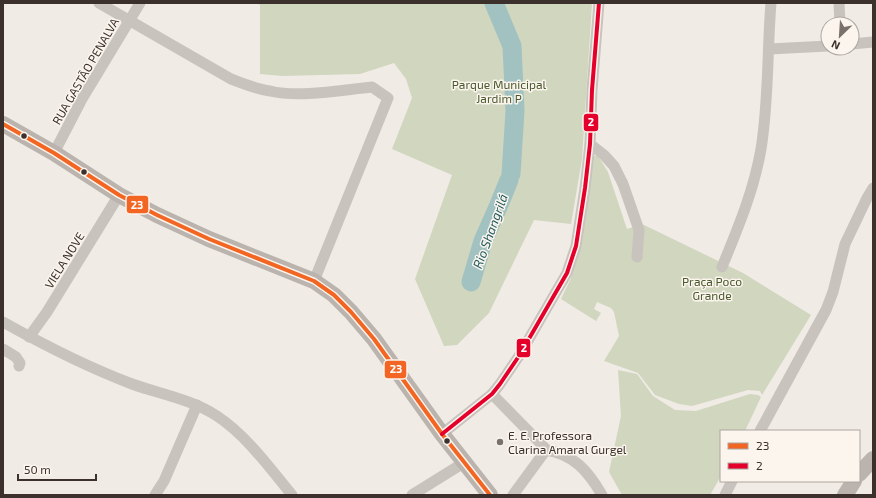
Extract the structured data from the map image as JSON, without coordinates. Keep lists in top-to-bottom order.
{
  "streets": {
    "street": ["RUA GASTÃO PENALVA", "VIELA NOVE"]
  },
  "water": ["Rio Shangrilá"],
  "parks": ["Parque Municipal Jardim P", "Praça Poco Grande"],
  "places": ["E. E. Professora Clarina Amaral Gurgel"],
  "lines": ["transit line 2", "transit line 23"],
  "legend": ["23", "2"],
  "scale_bar": "50 m",
  "north": "bottom left"
}
